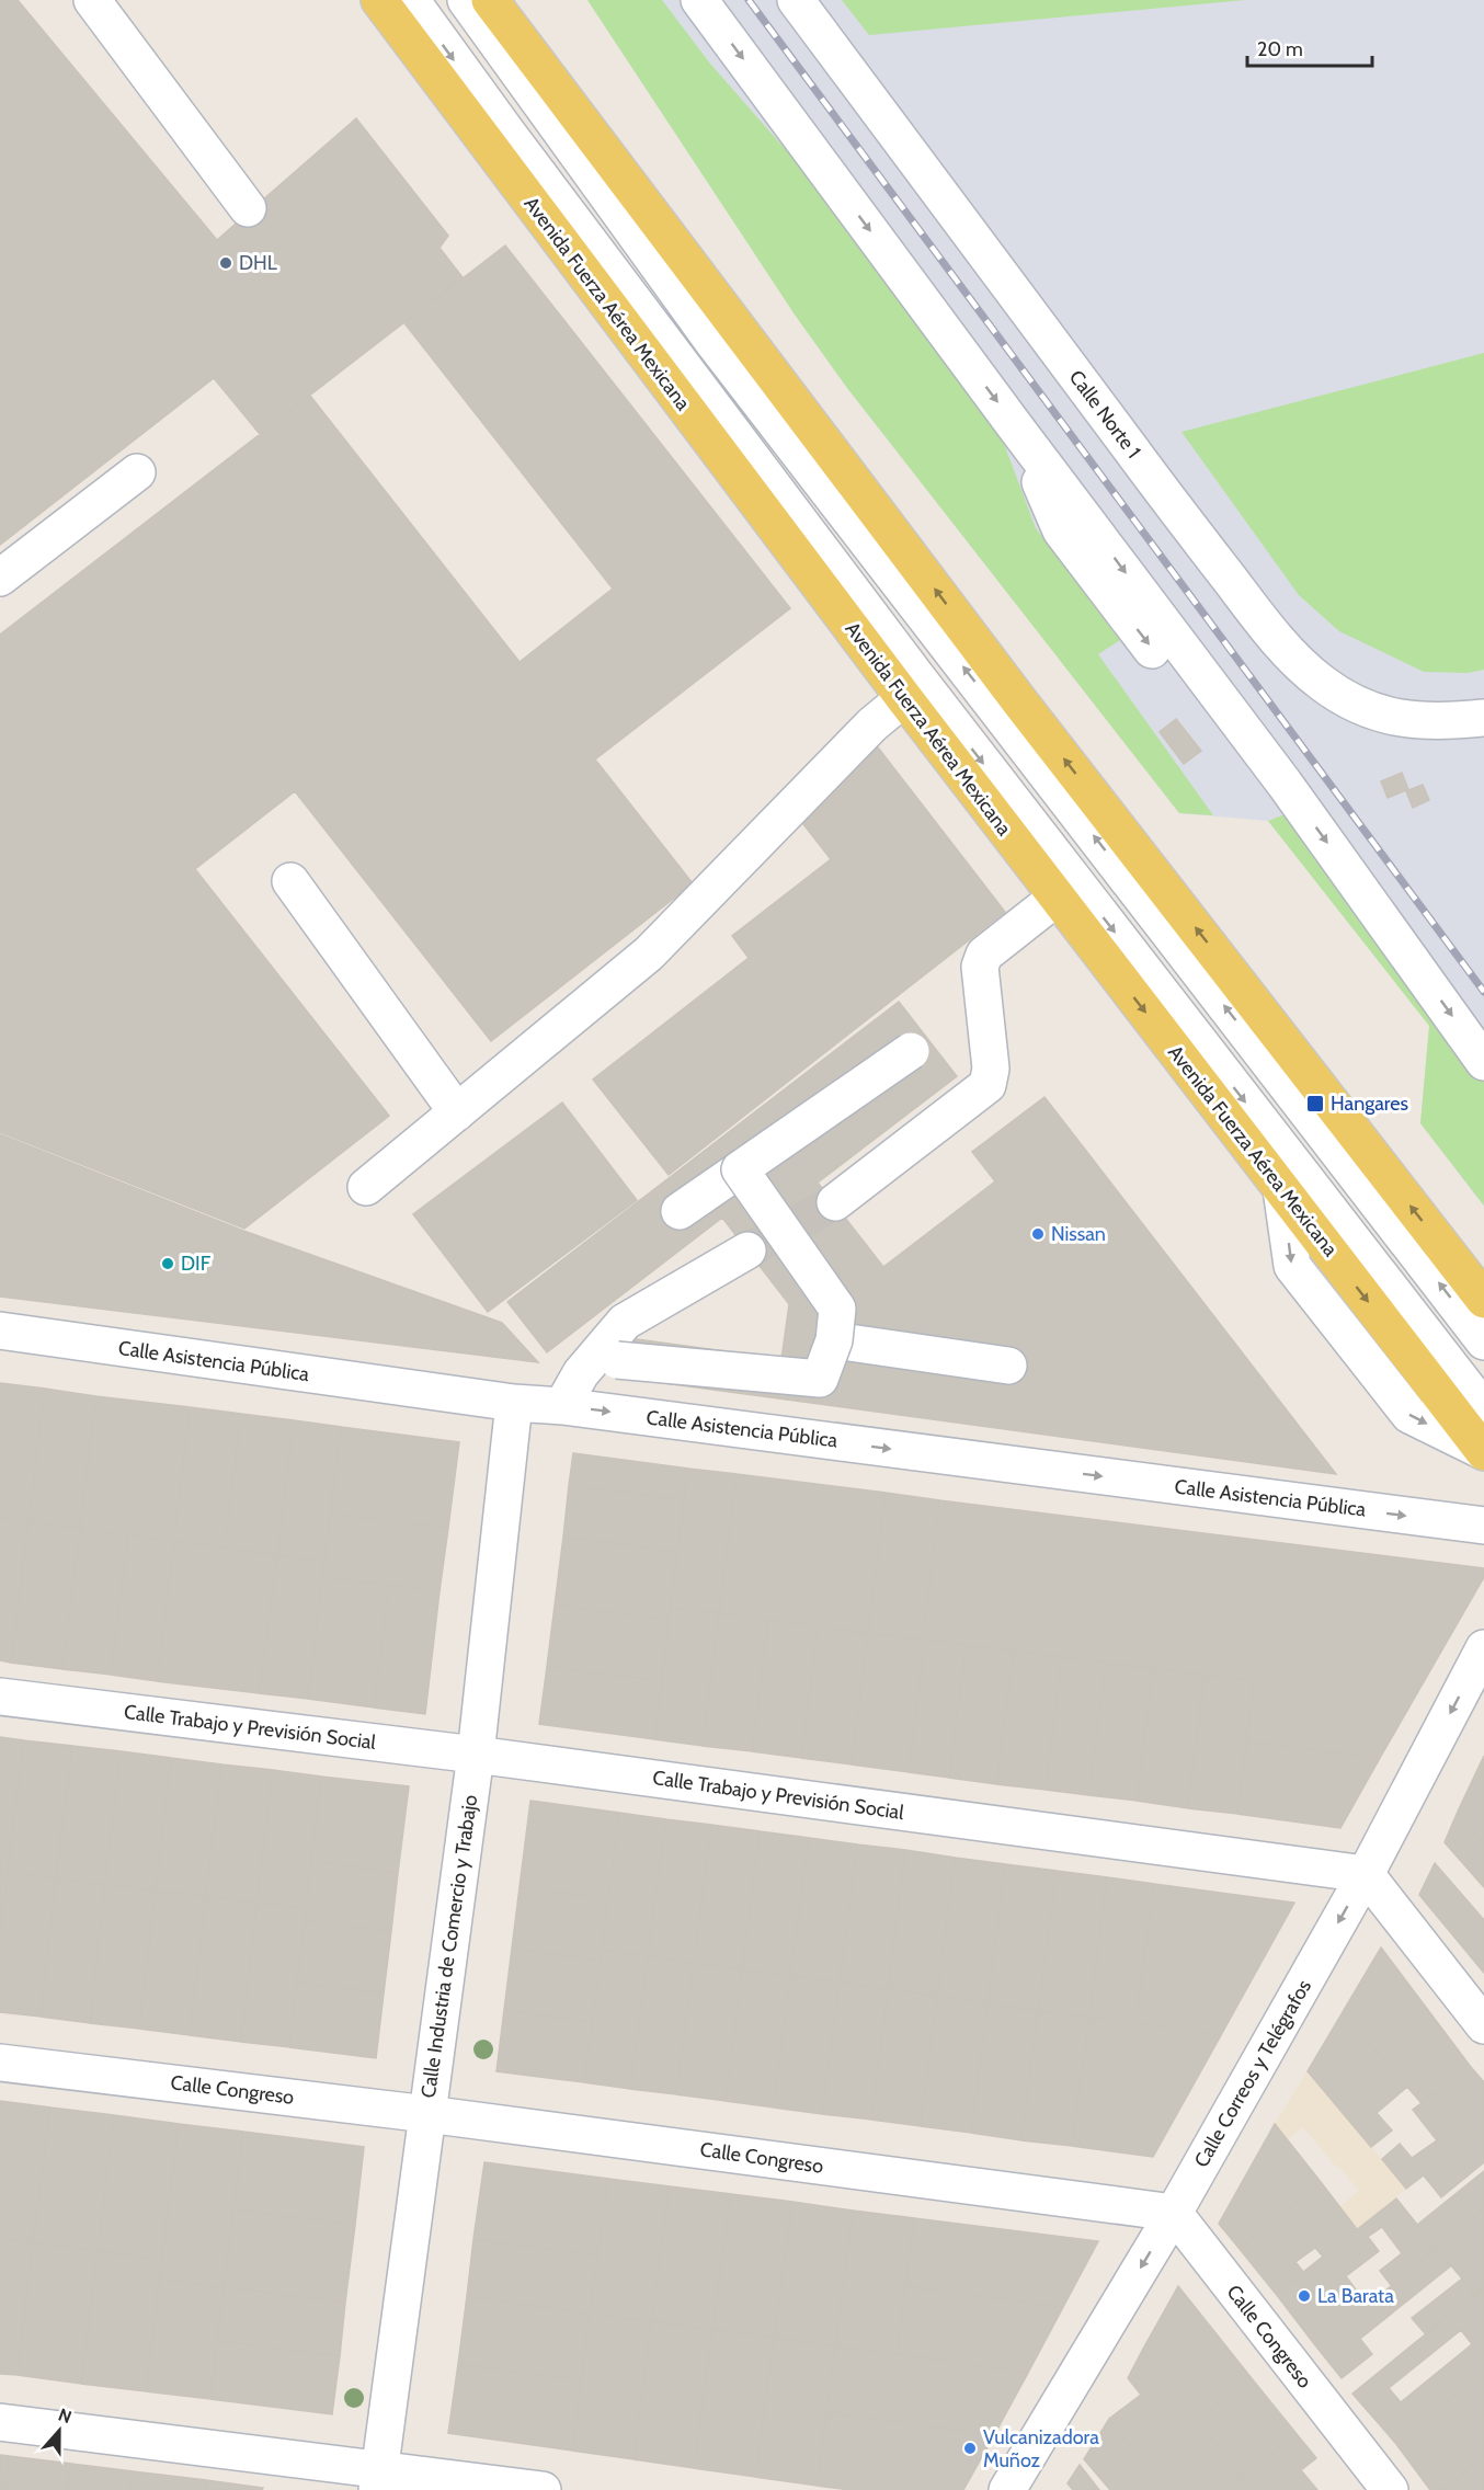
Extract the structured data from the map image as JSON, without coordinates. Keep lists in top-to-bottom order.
{
  "streets": {
    "main road": ["Avenida Fuerza Aérea Mexicana"],
    "street": [
      "Calle Norte 1",
      "Calle Asistencia Pública",
      "Calle Trabajo y Previsión Social",
      "Calle Industria de Comercio y Trabajo",
      "Calle Correos y Telégrafos",
      "Calle Congreso"
    ]
  },
  "crossings": [
    ["Calle Asistencia Pública", "Calle Industria de Comercio y Trabajo"],
    ["Calle Trabajo y Previsión Social", "Calle Industria de Comercio y Trabajo"],
    ["Calle Trabajo y Previsión Social", "Calle Correos y Telégrafos"],
    ["Calle Industria de Comercio y Trabajo", "Calle Congreso"],
    ["Calle Correos y Telégrafos", "Calle Congreso"]
  ],
  "one_way": ["Calle Asistencia Pública", "Calle Correos y Telégrafos"],
  "places": {
    "other": [
      "DHL",
      "Nissan",
      "DIF",
      "La Barata",
      "Vulcanizadora Muñoz"
    ],
    "transit": ["Hangares"]
  },
  "scale_bar": "20 m",
  "north": "top"
}
